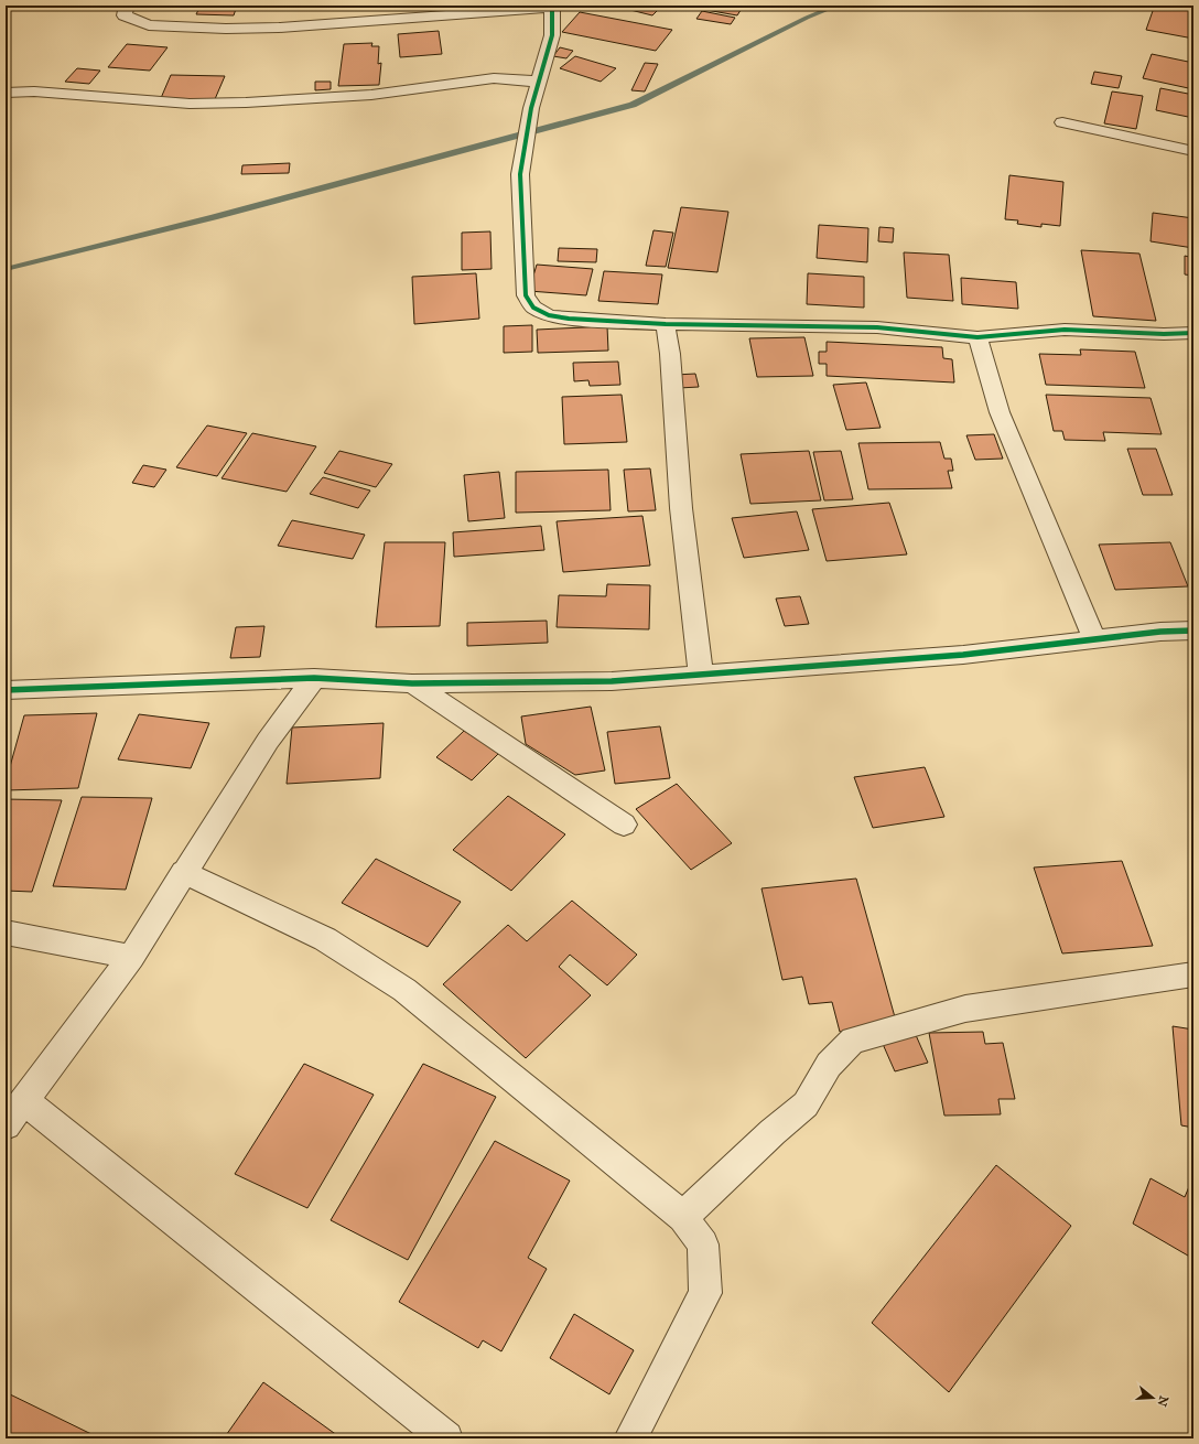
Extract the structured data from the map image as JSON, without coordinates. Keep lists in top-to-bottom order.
{
  "north": "right"
}
